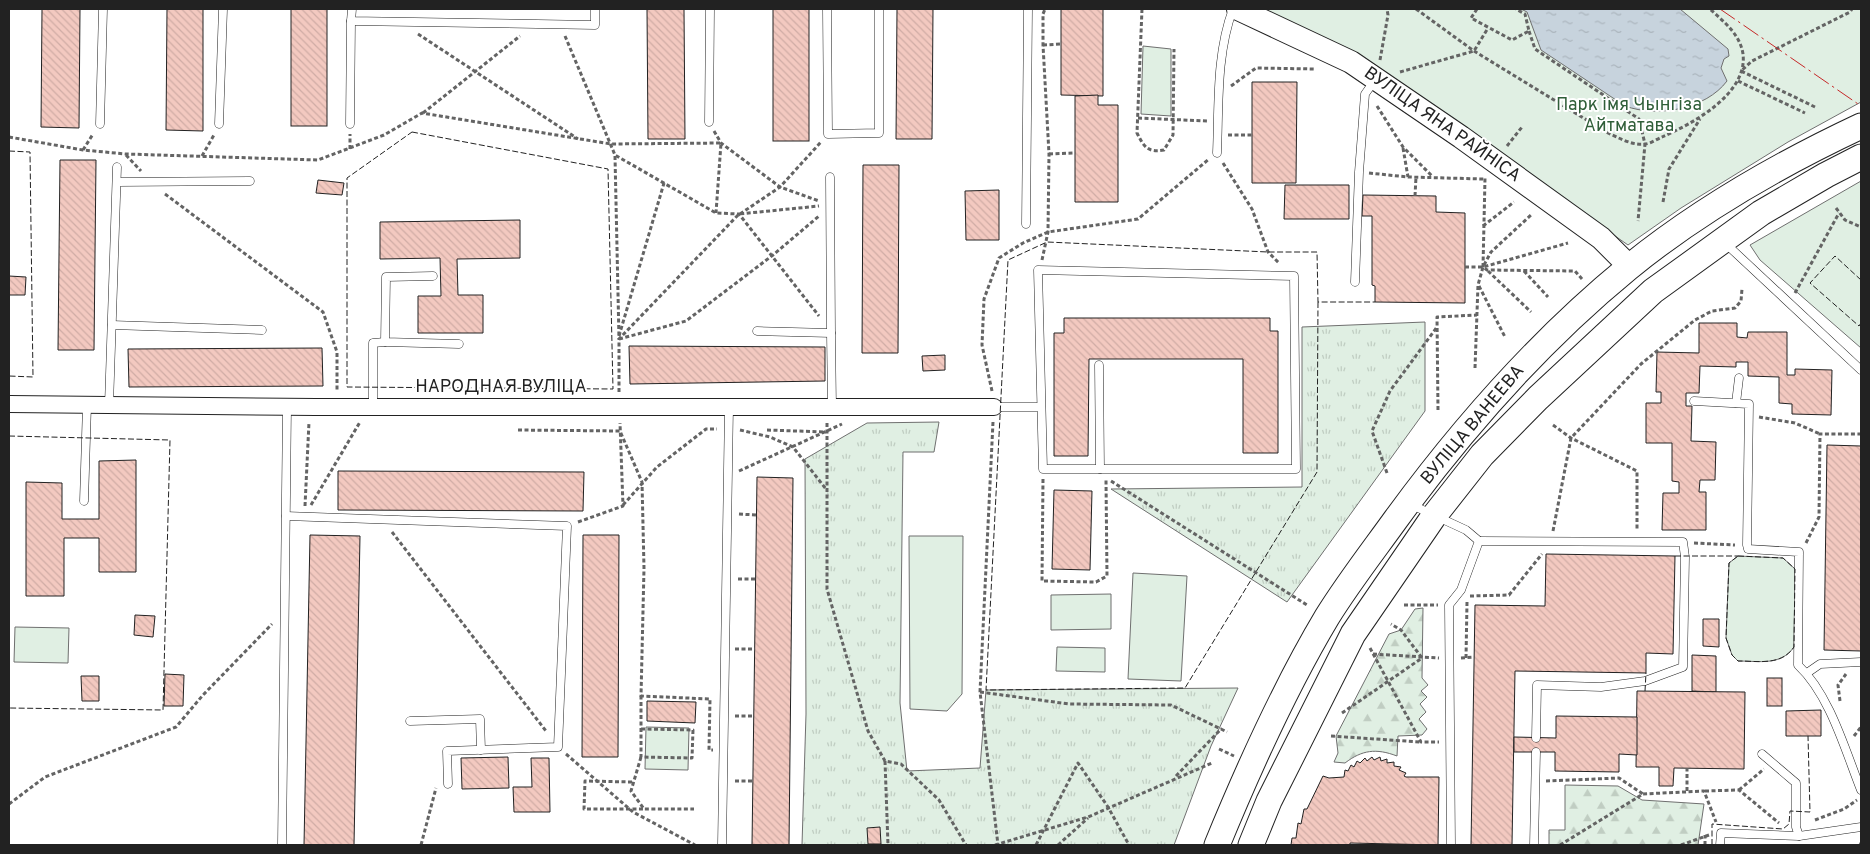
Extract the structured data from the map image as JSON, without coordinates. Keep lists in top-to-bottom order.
{
  "streets": {
    "main road": ["ВУЛІЦА ВАНЕЕВА"],
    "street": ["ВУЛІЦА ЯНА РАЙНІСА", "НАРОДНАЯ ВУЛІЦА"]
  },
  "crossings": [
    ["ВУЛІЦА ЯНА РАЙНІСА", "ВУЛІЦА ВАНЕЕВА"]
  ],
  "parks": ["Парк імя Чынгіза Айтматава"]
}
